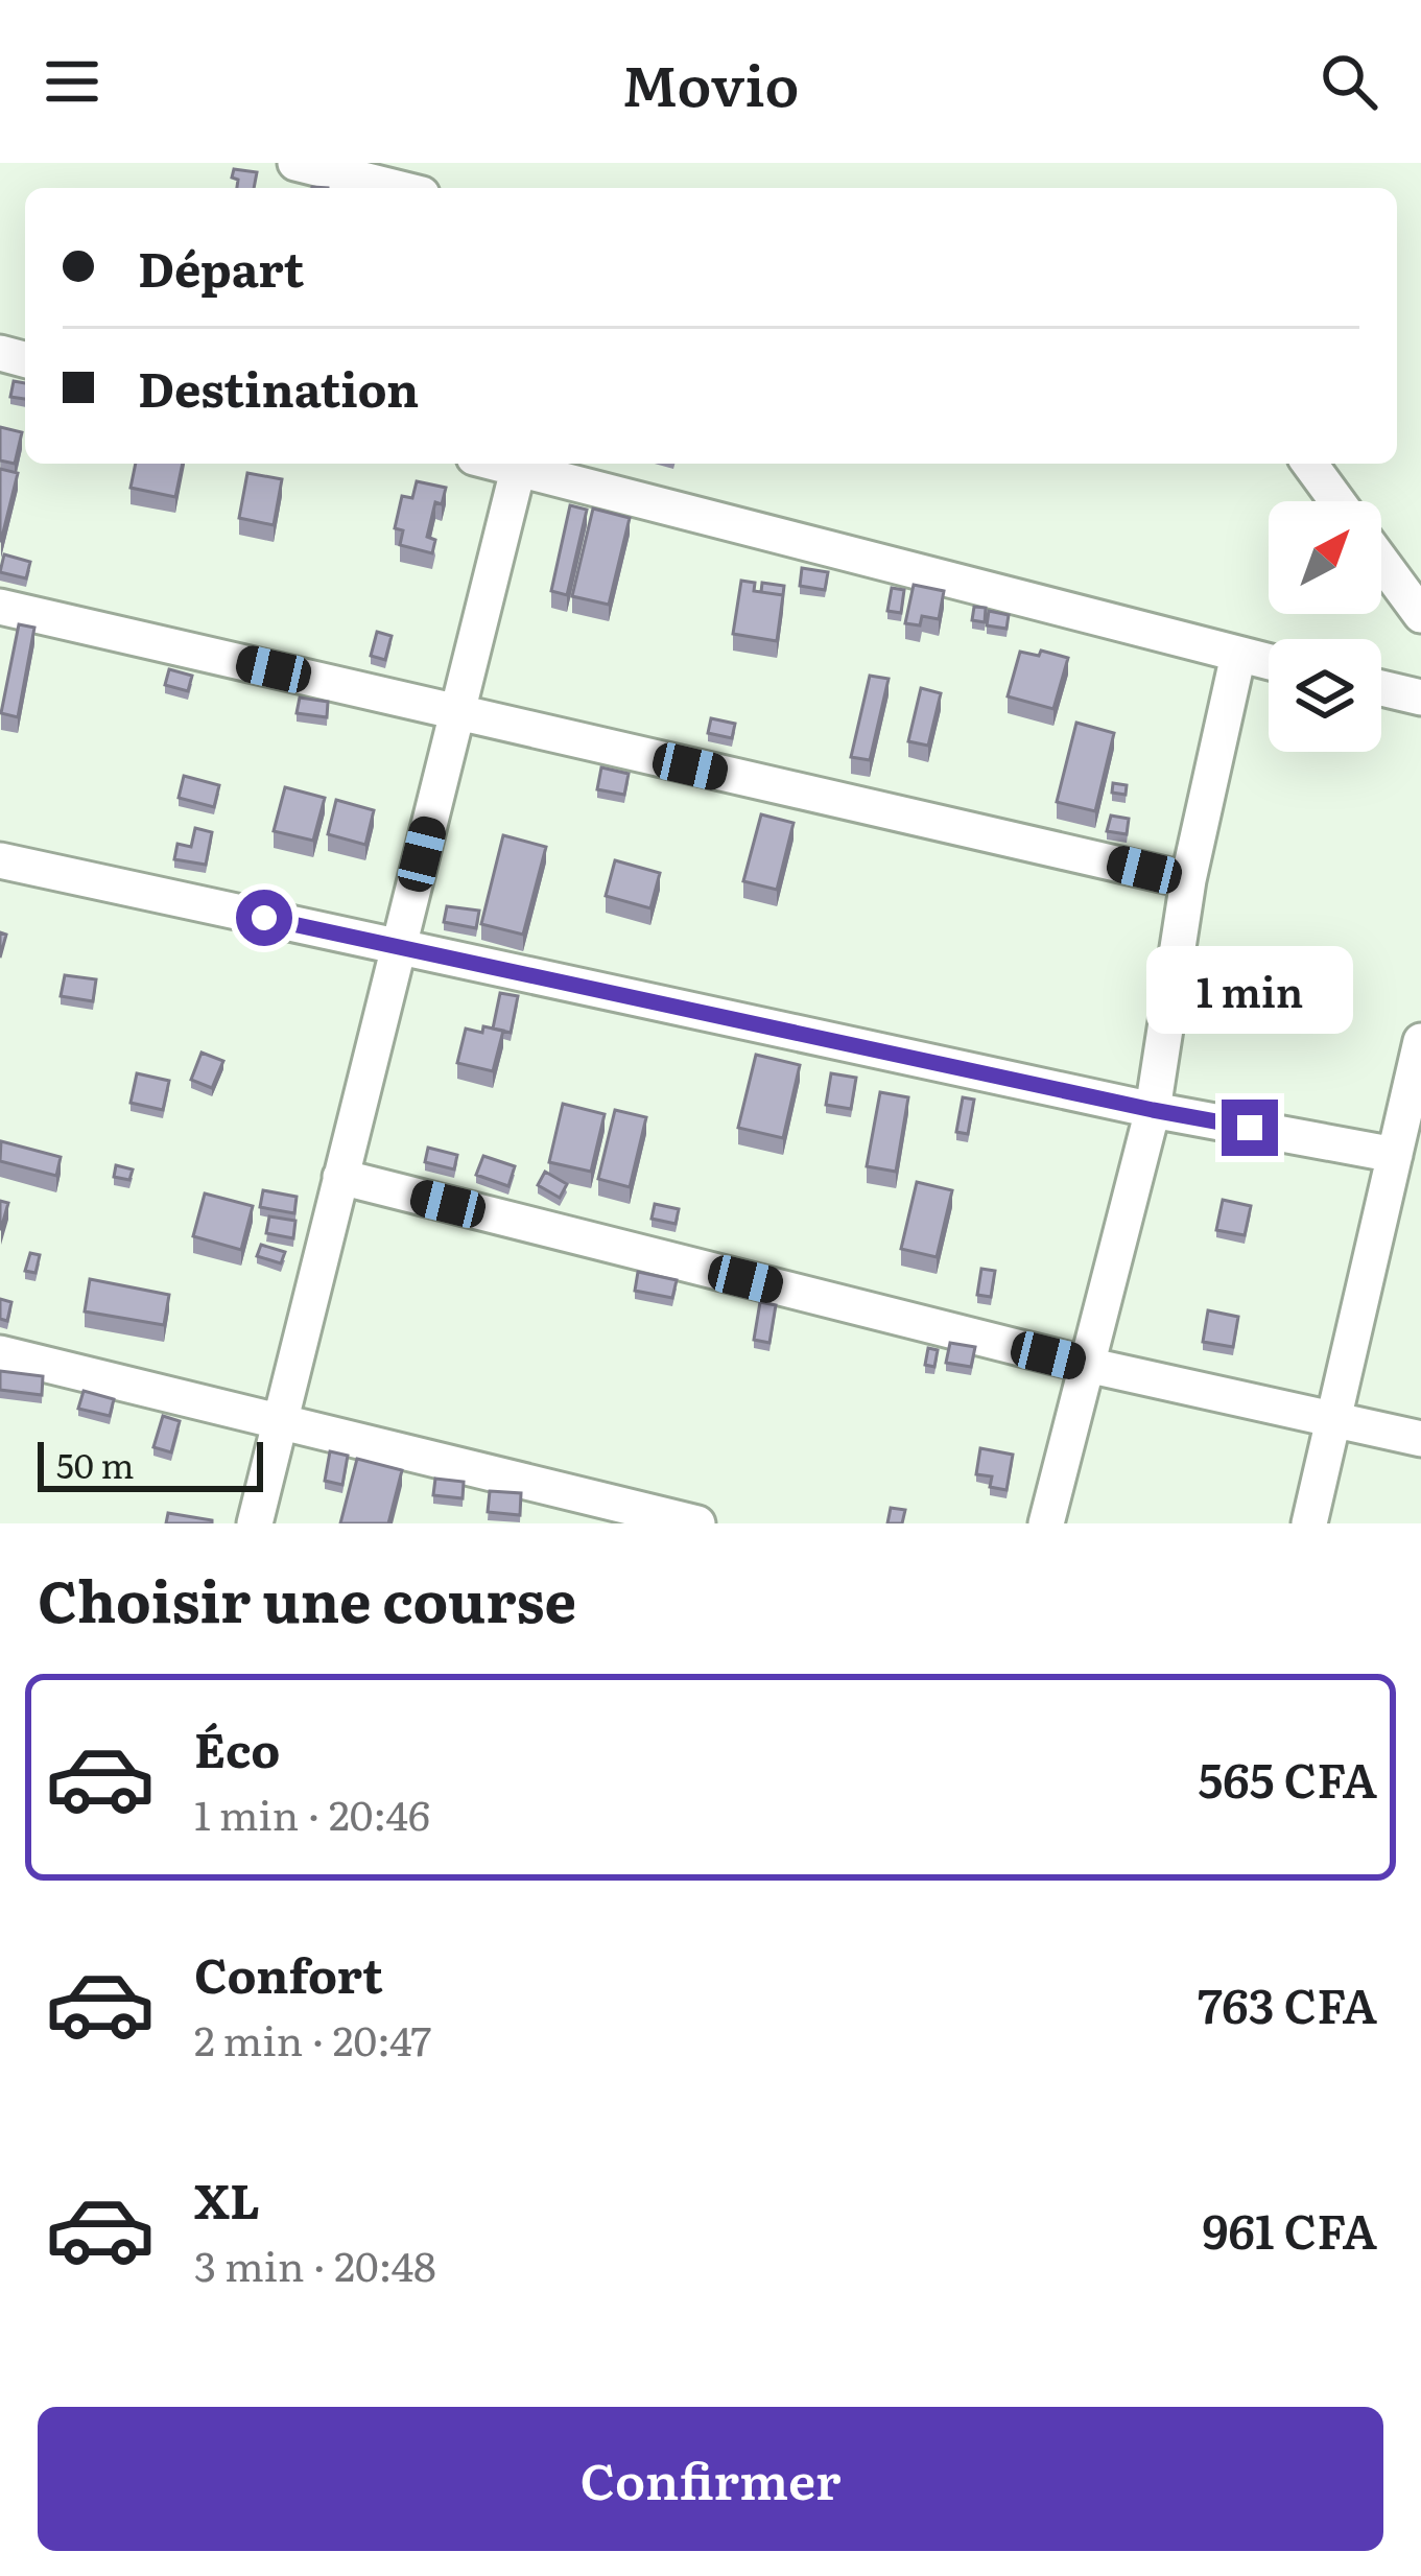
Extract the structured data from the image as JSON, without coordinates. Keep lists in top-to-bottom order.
{
  "scale_bar": "50 m",
  "north": "top right",
  "page": {
    "header": "Movio",
    "banner": ["Départ", "Destination"],
    "bubble": "1 min",
    "scale": "50 m",
    "heading": "Choisir une course",
    "list": [
      {
        "name": "Éco",
        "note": "1 min · 20:46",
        "value": "565 CFA"
      },
      {
        "name": "Confort",
        "note": "2 min · 20:47",
        "value": "763 CFA"
      },
      {
        "name": "XL",
        "note": "3 min · 20:48",
        "value": "961 CFA"
      }
    ],
    "buttons": "Confirmer"
  }
}
